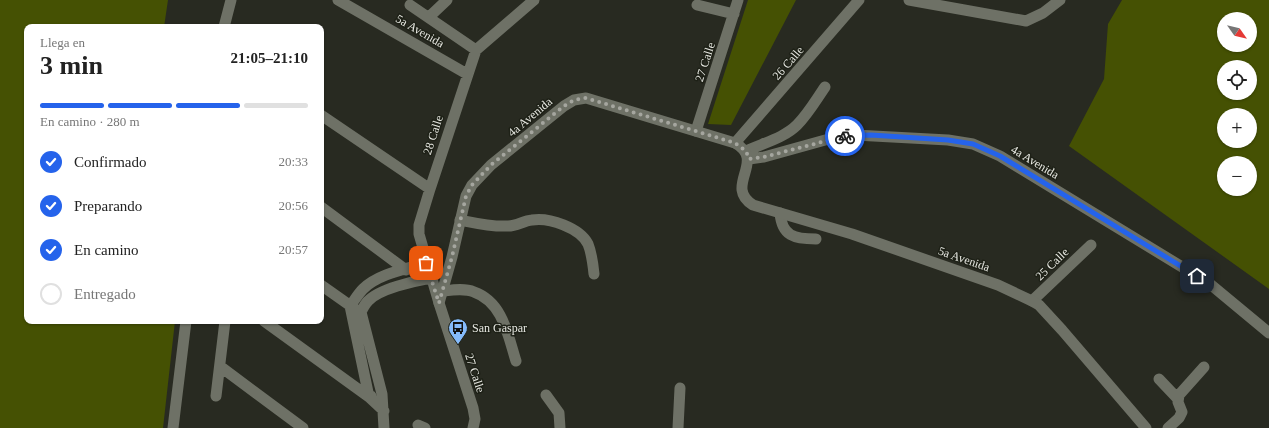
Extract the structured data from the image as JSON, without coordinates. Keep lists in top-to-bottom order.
{
  "streets": {
    "street": [
      "5a Avenida",
      "27 Calle",
      "26 Calle",
      "4a Avenida",
      "28 Calle",
      "25 Calle"
    ]
  },
  "crossings": [
    ["5a Avenida", "4a Avenida"],
    ["5a Avenida", "28 Calle"],
    ["5a Avenida", "25 Calle"],
    ["27 Calle", "4a Avenida"],
    ["27 Calle", "28 Calle"],
    ["26 Calle", "4a Avenida"],
    ["4a Avenida", "28 Calle"]
  ],
  "places": {
    "bus stop": ["San Gaspar"]
  },
  "north": "bottom right",
  "page": {
    "map_buttons": ["+", "−"],
    "heading": ["3 min", "Llega en", "21:05–21:10"],
    "bar": "En camino · 280 m",
    "list": [
      ["Confirmado", "20:33"],
      ["Preparando", "20:56"],
      ["En camino", "20:57"],
      "Entregado"
    ]
  }
}
